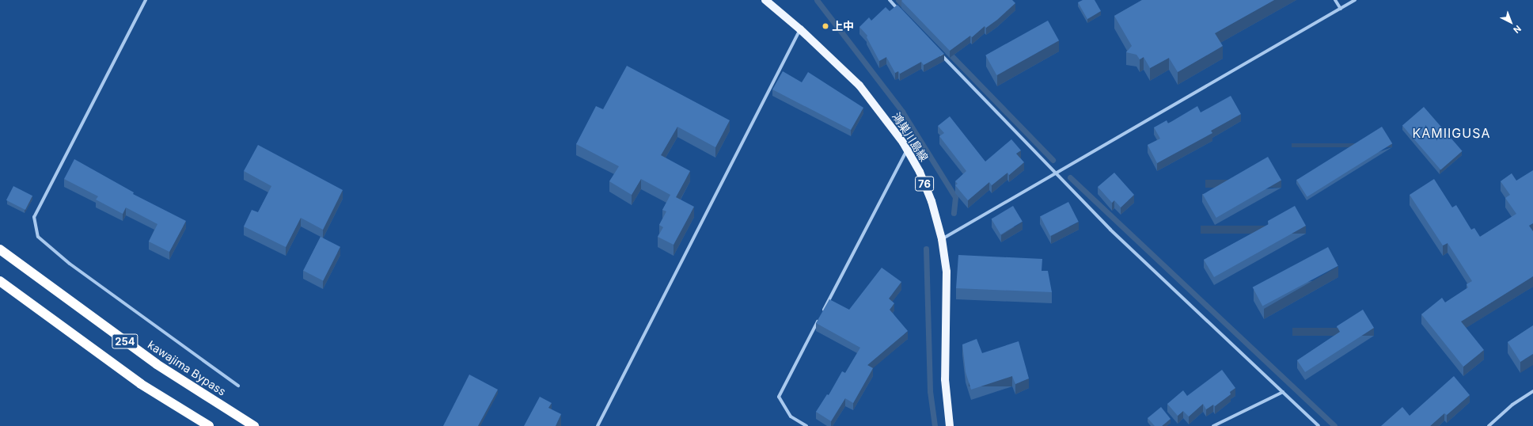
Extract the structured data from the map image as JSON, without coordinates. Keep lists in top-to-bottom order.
{
  "streets": {
    "highway": ["254", "kawajima Bypass"],
    "main road": ["鴻巣川島線", "76"]
  },
  "districts": ["KAMIIGUSA"],
  "places": ["上中"],
  "north": "bottom right"
}
